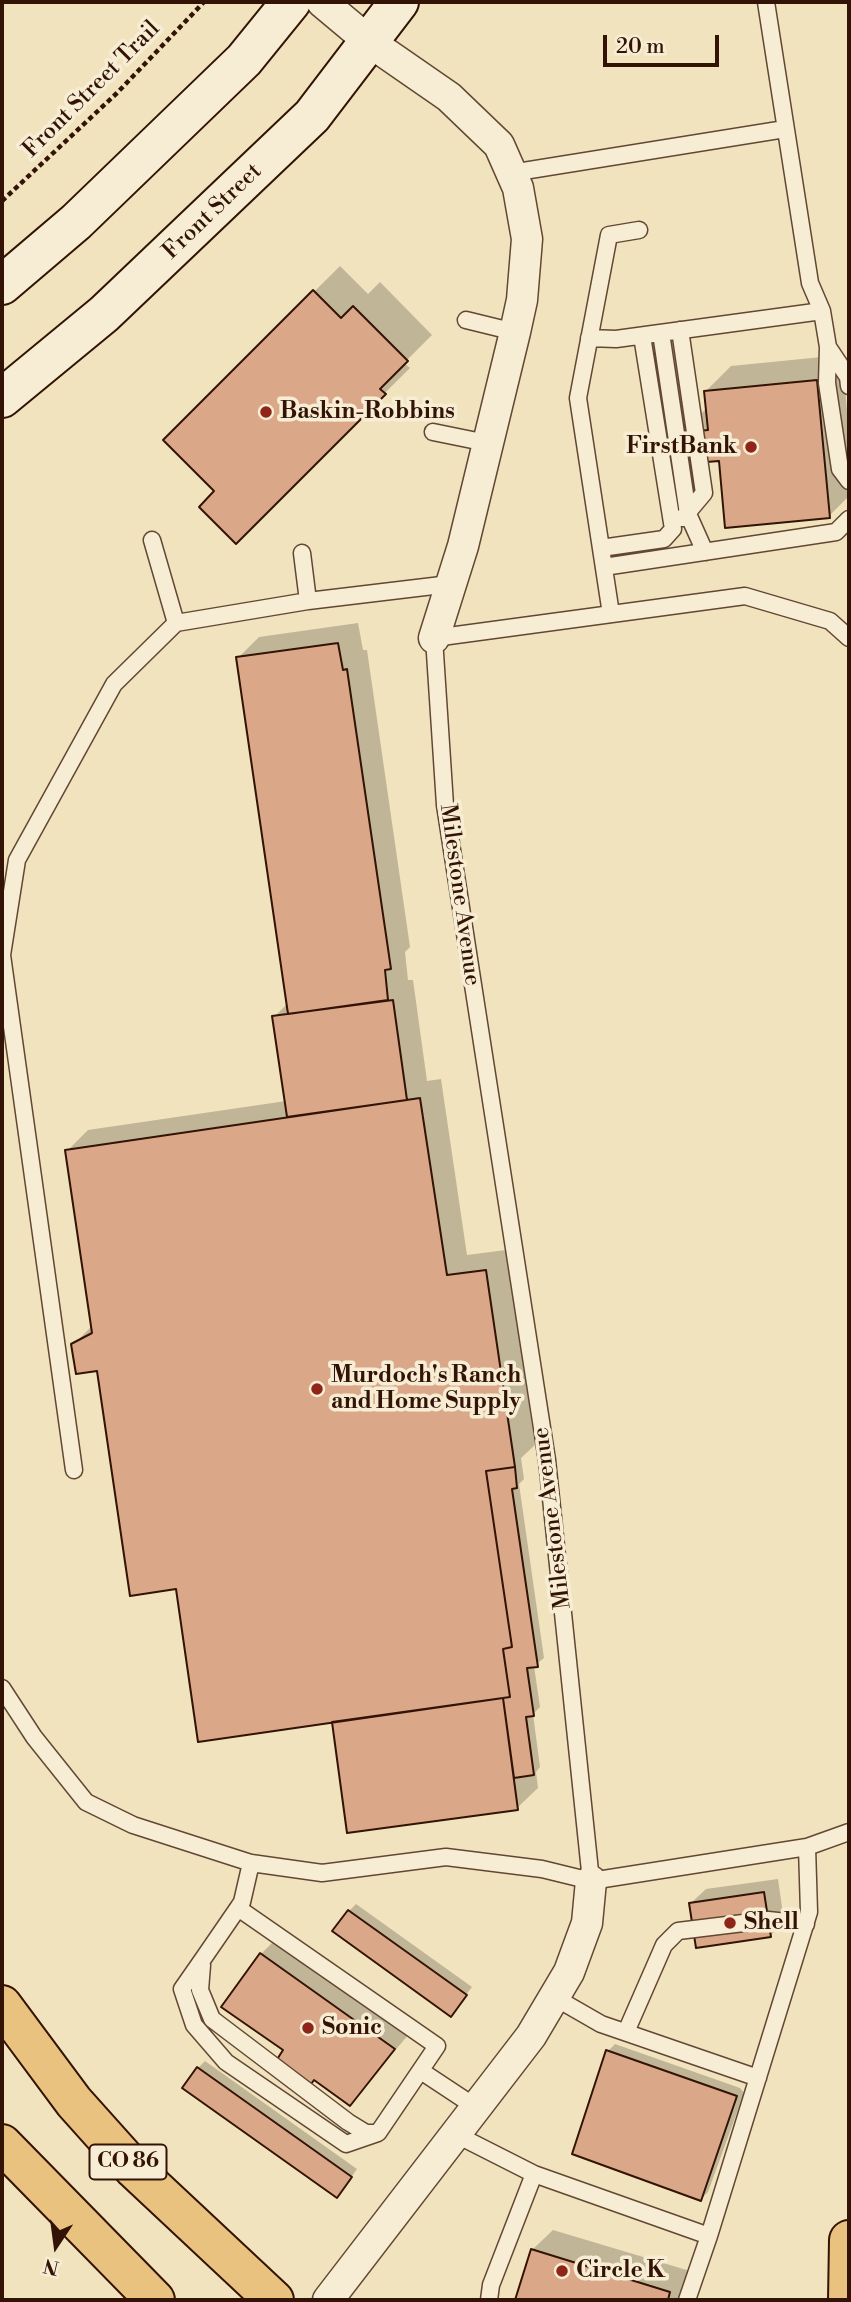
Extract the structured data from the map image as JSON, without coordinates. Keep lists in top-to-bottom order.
{
  "streets": {
    "highway": ["CO 86"],
    "main road": ["Front Street"],
    "street": ["Milestone Avenue"],
    "path": ["Front Street Trail"]
  },
  "crossings": [
    ["Front Street", "Milestone Avenue"]
  ],
  "places": [
    "Baskin-Robbins",
    "FirstBank",
    "Murdoch's Ranch and Home Supply",
    "Shell",
    "Sonic",
    "Circle K"
  ],
  "scale_bar": "20 m",
  "north": "bottom"
}
